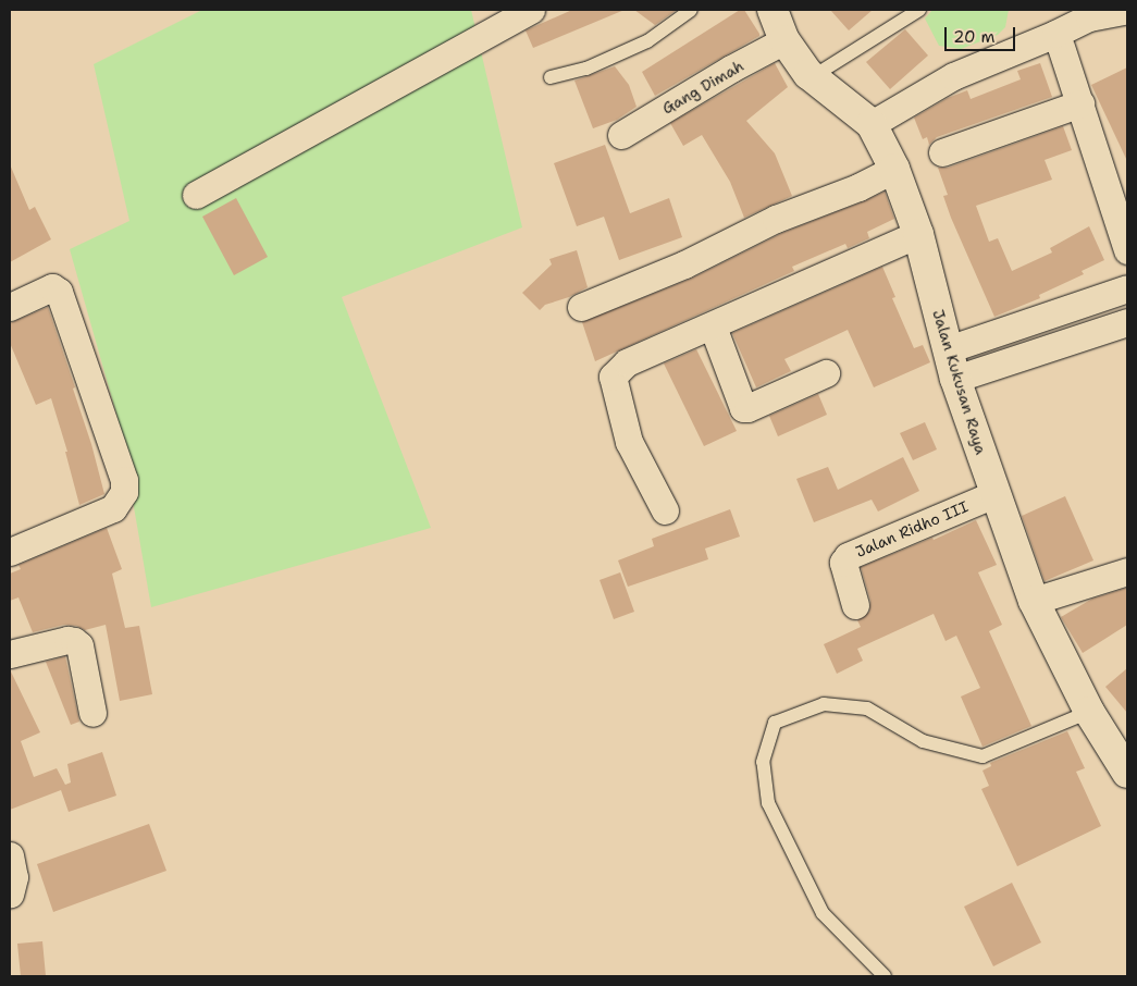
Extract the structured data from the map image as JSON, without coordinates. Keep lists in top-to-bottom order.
{
  "streets": {
    "street": ["Gang Dimah", "Jalan Kukusan Raya", "Jalan Ridho III"]
  },
  "crossings": [
    ["Gang Dimah", "Jalan Kukusan Raya"],
    ["Jalan Kukusan Raya", "Jalan Ridho III"]
  ],
  "scale_bar": "20 m"
}
